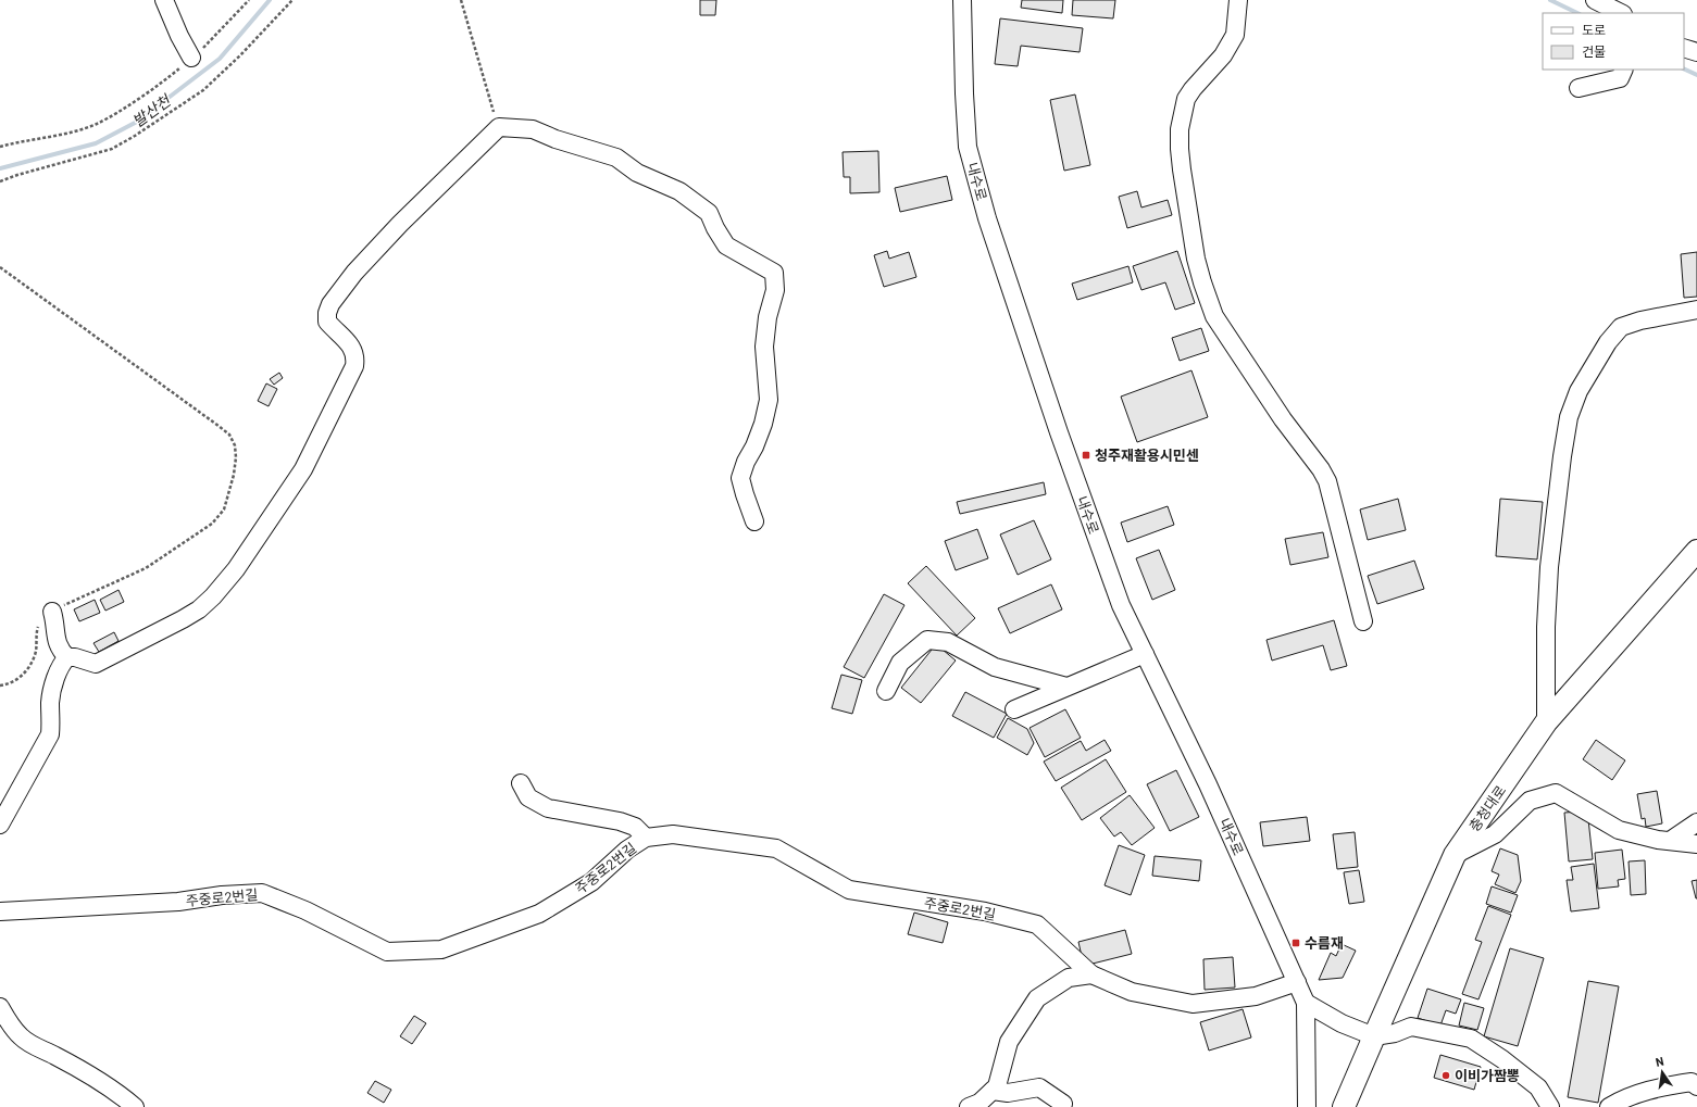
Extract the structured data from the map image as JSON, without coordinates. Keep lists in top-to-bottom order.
{
  "streets": {
    "main road": ["충청대로"],
    "street": ["내수로", "주중로2번길"]
  },
  "crossings": [
    ["내수로", "주중로2번길"]
  ],
  "water": ["발산천"],
  "places": {
    "transit": ["청주재활용시민센", "수름재"],
    "other": ["이비가짬뽕"]
  },
  "legend": ["도로", "건물"],
  "north": "top"
}
